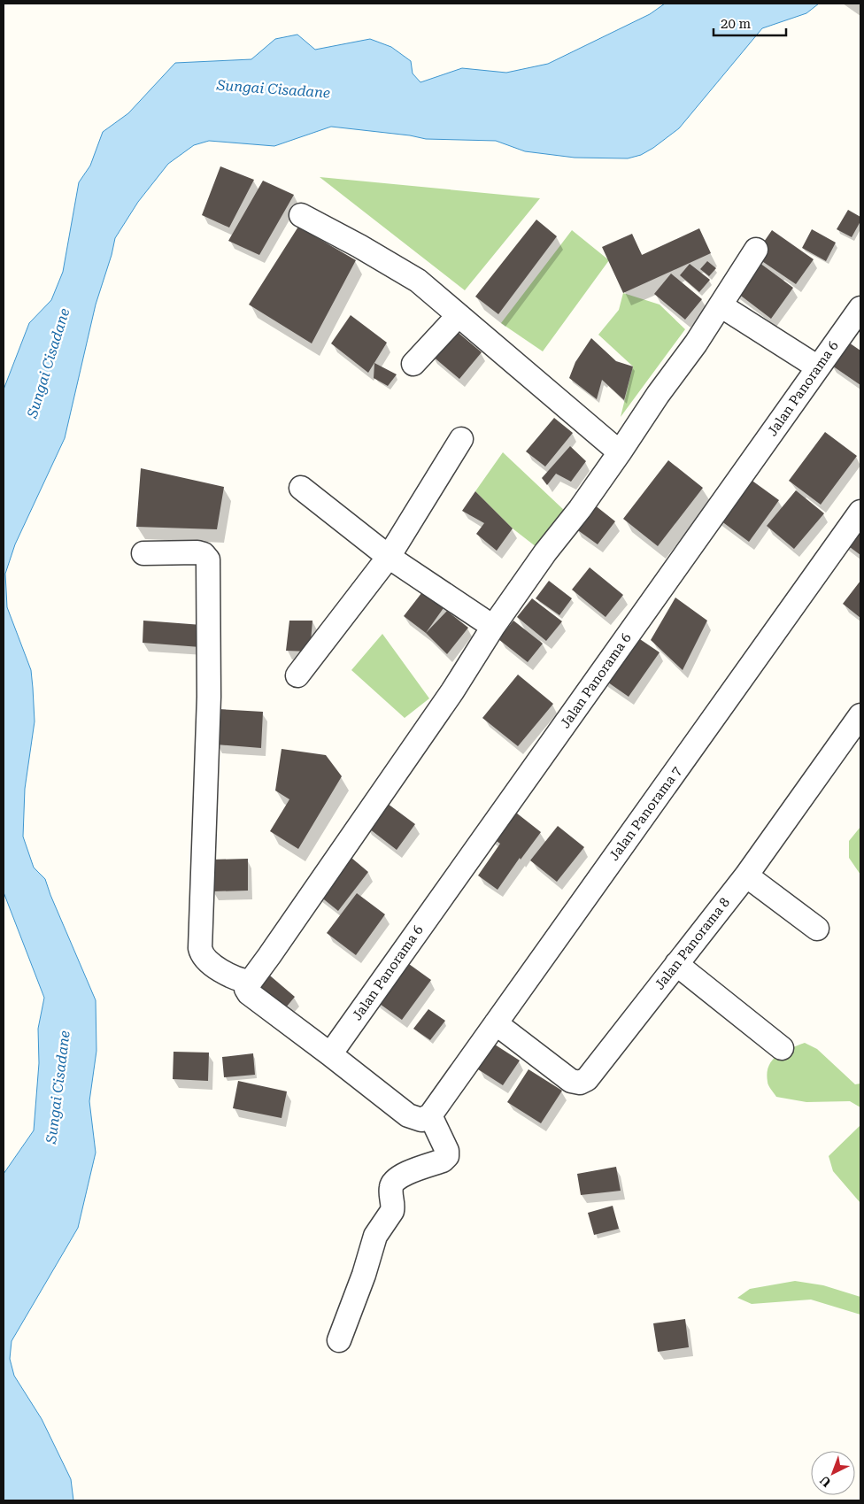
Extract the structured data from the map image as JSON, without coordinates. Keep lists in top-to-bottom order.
{
  "streets": {
    "street": ["Jalan Panorama 6", "Jalan Panorama 7", "Jalan Panorama 8"]
  },
  "crossings": [
    ["Jalan Panorama 7", "Jalan Panorama 8"]
  ],
  "water": ["Sungai Cisadane"],
  "scale_bar": "20 m",
  "north": "bottom left"
}
